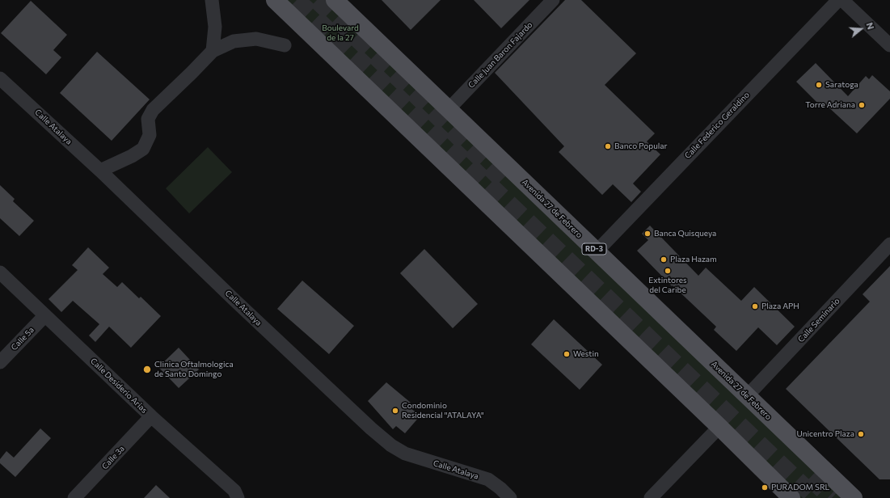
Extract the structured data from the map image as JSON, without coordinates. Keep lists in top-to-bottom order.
{
  "streets": {
    "main road": ["Avenida 27 de Febrero", "RD-3"],
    "street": [
      "Calle Juan Baron Fajardo",
      "Calle Federico Geraldino",
      "Calle Atalaya",
      "Calle Seminario",
      "Calle 5a",
      "Calle Desiderio Arias",
      "Calle 3a"
    ]
  },
  "crossings": [
    ["Calle Juan Baron Fajardo", "Avenida 27 de Febrero"],
    ["Calle Federico Geraldino", "Avenida 27 de Febrero"],
    ["Avenida 27 de Febrero", "Calle Seminario"],
    ["Calle 5a", "Calle Desiderio Arias"],
    ["Calle Desiderio Arias", "Calle 3a"]
  ],
  "parks": ["Boulevard de la 27"],
  "places": [
    "Saratoga",
    "Torre Adriana",
    "Banco Popular",
    "Banca Quisqueya",
    "Plaza Hazam",
    "Extintores del Caribe",
    "Plaza APH",
    "Westin",
    "Clinica Oftalmologica de Santo Domingo",
    "Condominio Residencial \"ATALAYA\"",
    "Unicentro Plaza",
    "PURADOM SRL"
  ],
  "north": "right"
}
